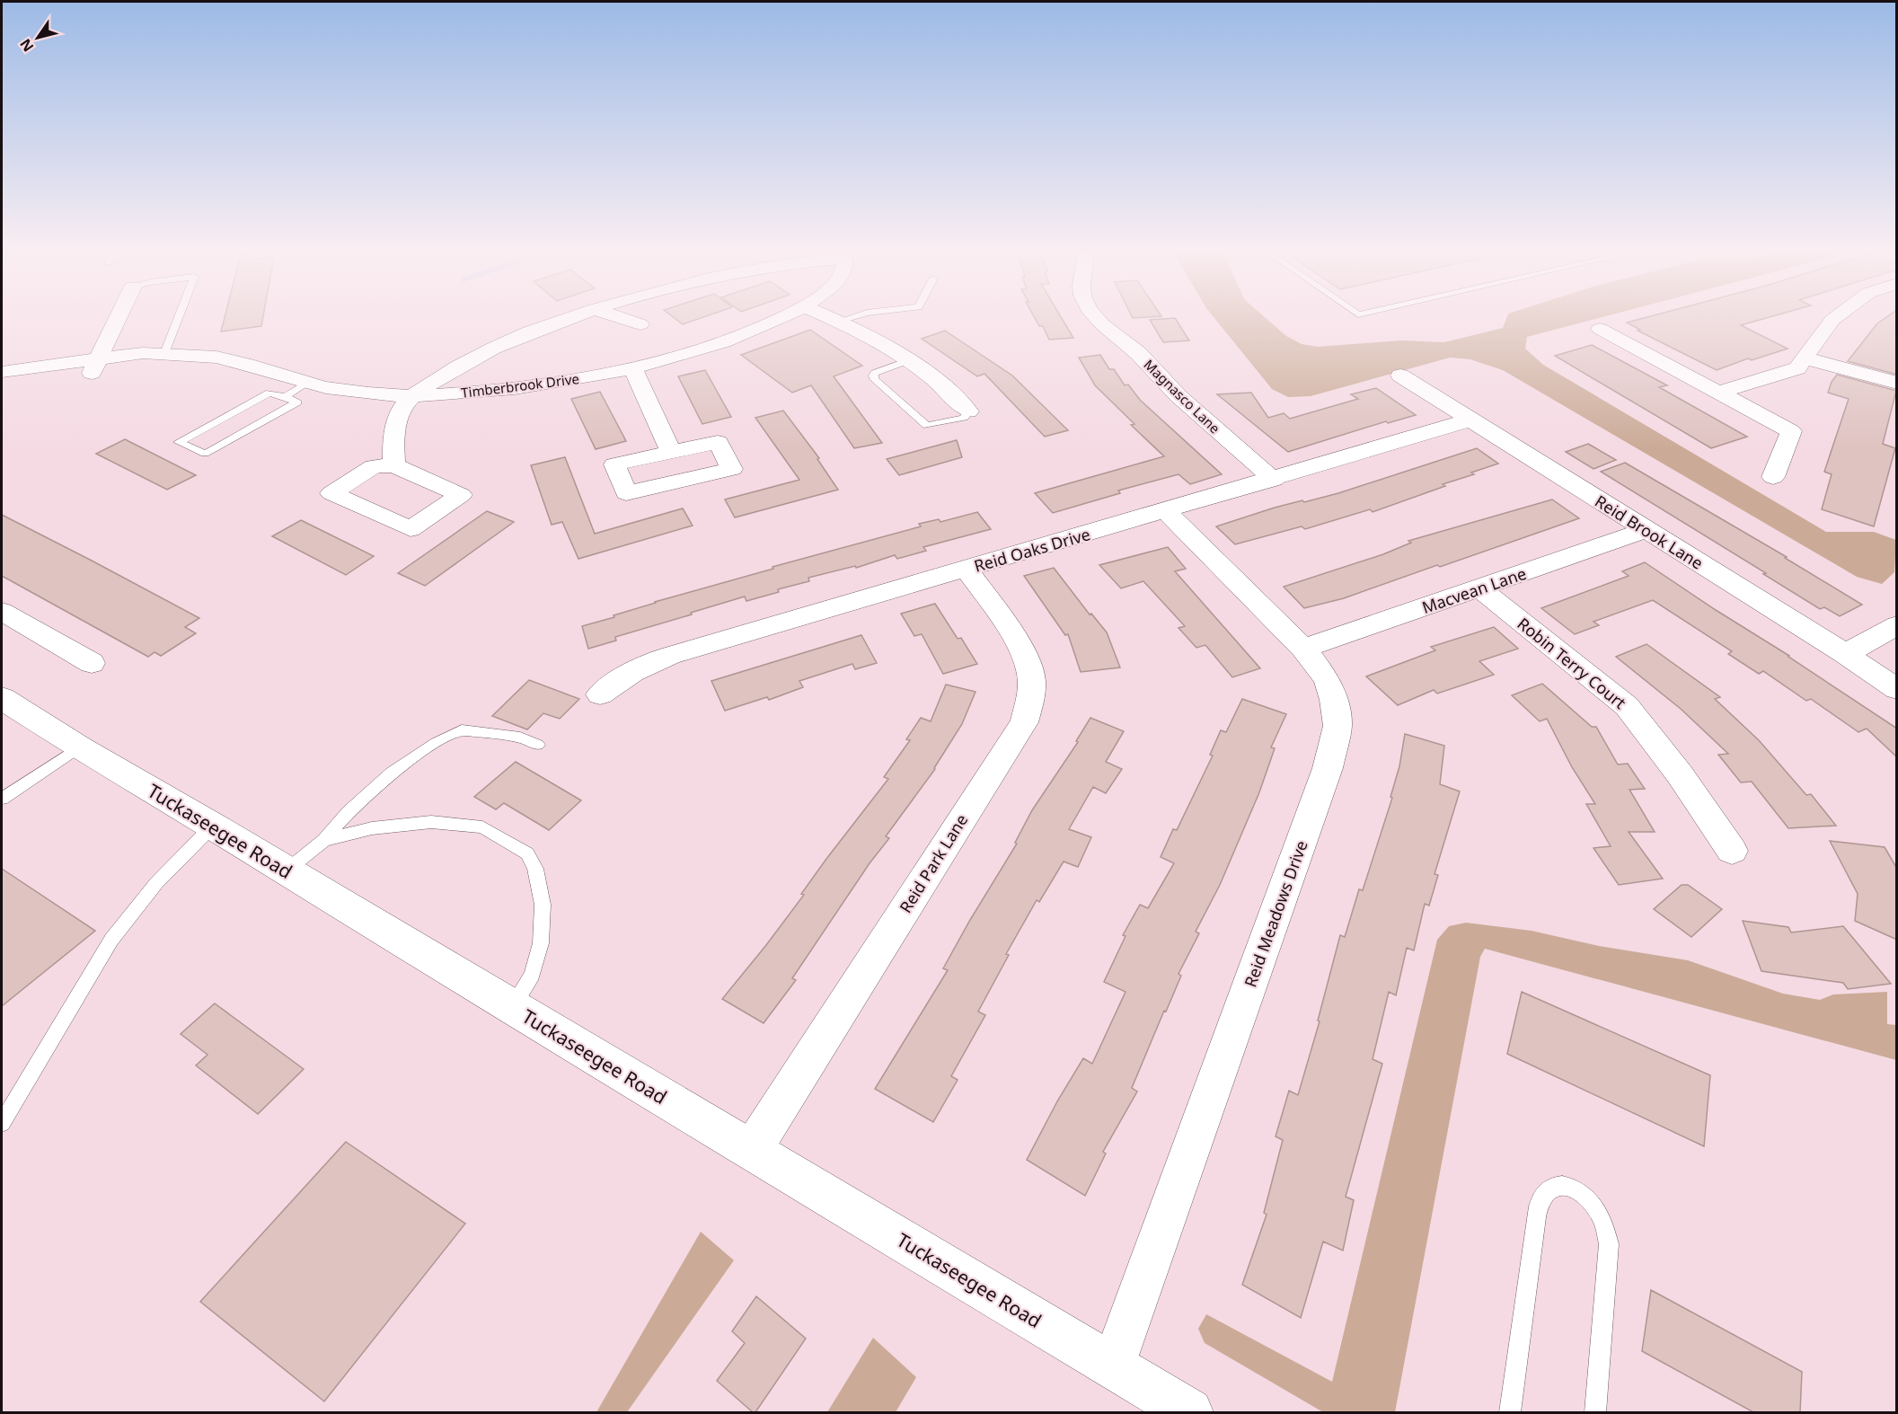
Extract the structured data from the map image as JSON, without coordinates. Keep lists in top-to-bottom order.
{
  "streets": {
    "street": [
      "Timberbrook Drive",
      "Magnasco Lane",
      "Reid Brook Lane",
      "Reid Oaks Drive",
      "Macvean Lane",
      "Robin Terry Court",
      "Tuckaseegee Road",
      "Reid Park Lane",
      "Reid Meadows Drive"
    ]
  },
  "crossings": [
    ["Magnasco Lane", "Reid Oaks Drive"],
    ["Reid Brook Lane", "Reid Oaks Drive"],
    ["Reid Brook Lane", "Macvean Lane"],
    ["Reid Oaks Drive", "Reid Park Lane"],
    ["Reid Oaks Drive", "Reid Meadows Drive"],
    ["Macvean Lane", "Robin Terry Court"],
    ["Macvean Lane", "Reid Meadows Drive"],
    ["Tuckaseegee Road", "Reid Park Lane"],
    ["Tuckaseegee Road", "Reid Meadows Drive"]
  ],
  "north": "bottom left"
}
